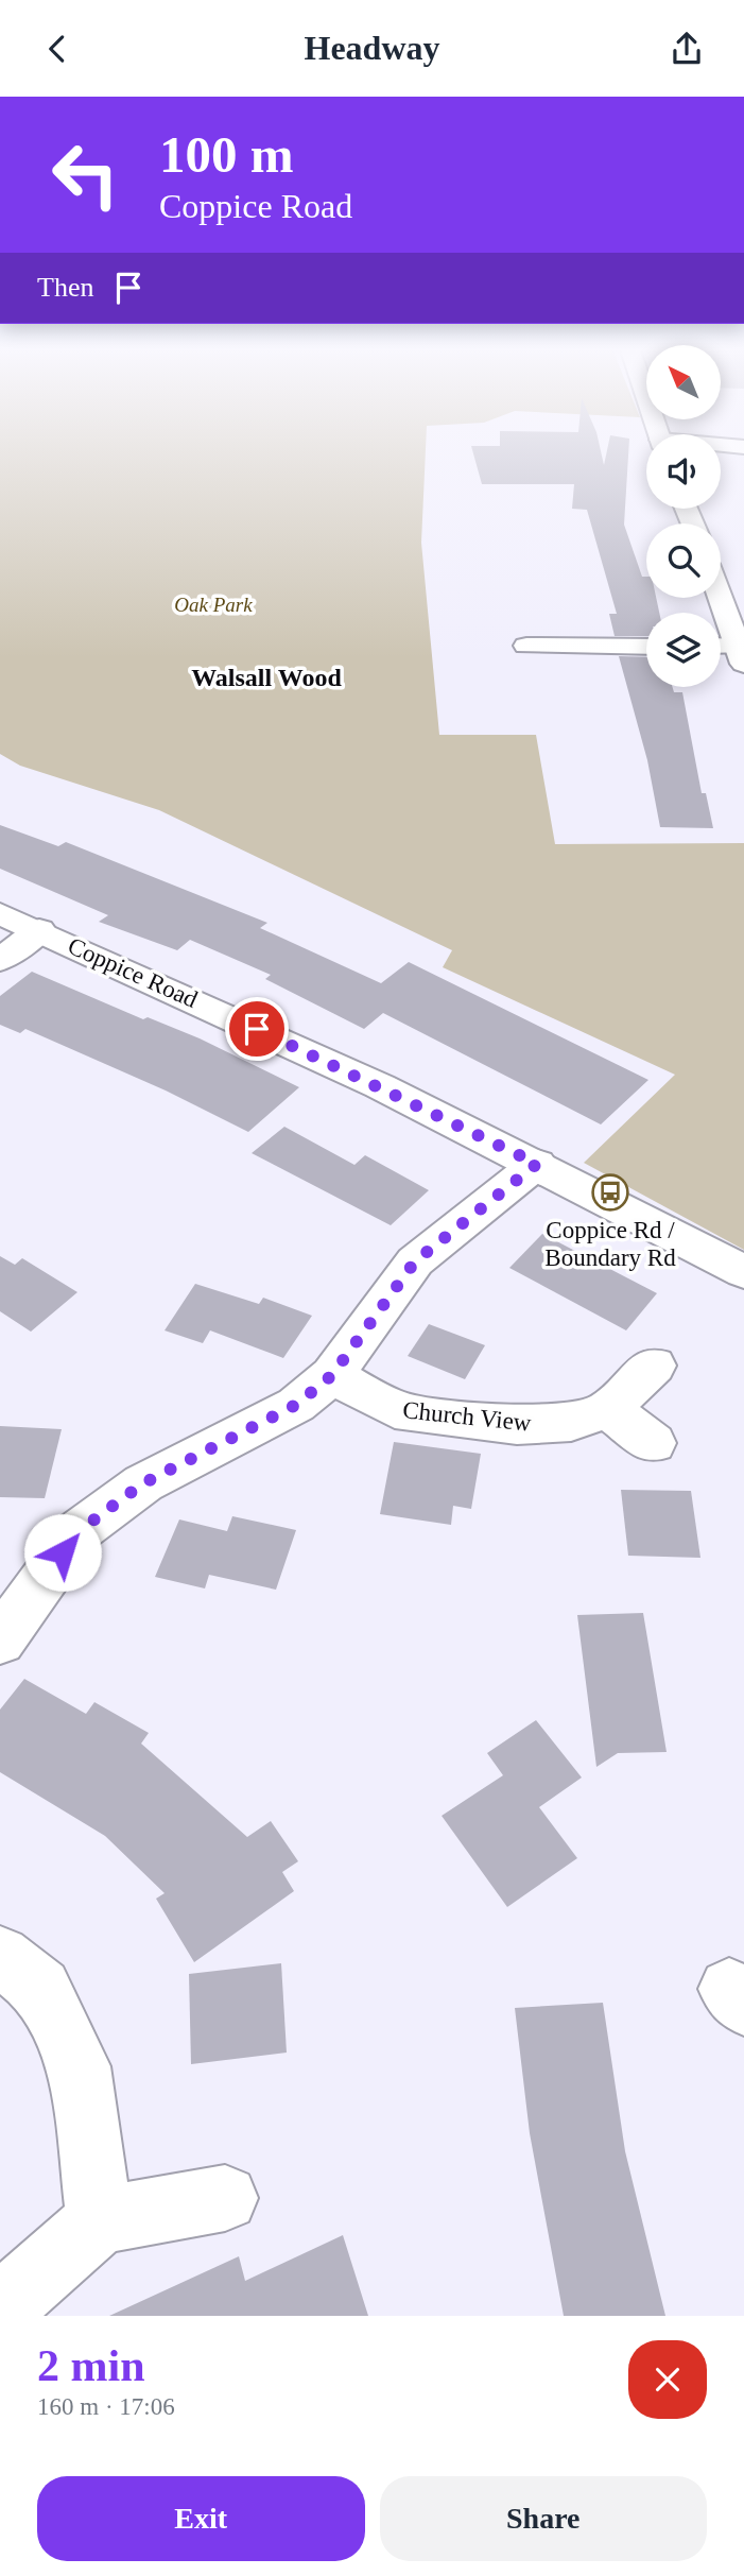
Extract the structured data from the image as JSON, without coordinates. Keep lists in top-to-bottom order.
{
  "streets": {
    "main road": ["Coppice Road", "Church View"]
  },
  "districts": ["Walsall Wood"],
  "parks": ["Oak Park"],
  "places": {
    "bus stop": ["Coppice Rd / Boundary Rd"]
  },
  "north": "top left",
  "page": {
    "header": "Headway",
    "turn": ["100 m", "Coppice Road"],
    "then": "Then",
    "heading": ["2 min", "160 m · 17:06"],
    "buttons": ["Exit", "Share"]
  }
}
